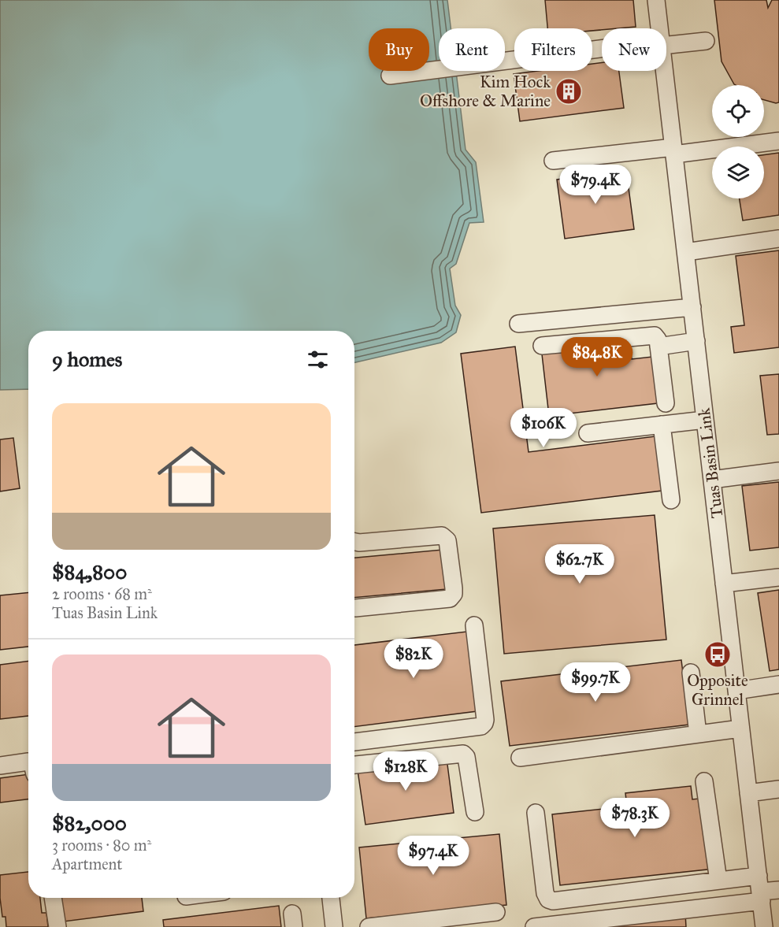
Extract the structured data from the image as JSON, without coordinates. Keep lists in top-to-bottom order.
{
  "streets": {
    "street": ["Tuas Basin Link"]
  },
  "places": {
    "building": ["Kim Hock Offshore & Marine"],
    "bus stop": ["Opposite Grinnel"]
  },
  "page": {
    "chip": [
      "Buy",
      "Rent",
      "Filters",
      "New"
    ],
    "price": [
      "$79.4K",
      "$84.8K",
      "$106K",
      "$62.7K",
      "$82K",
      "$99.7K",
      "$128K",
      "$78.3K",
      "$97.4K"
    ],
    "heading": "9 homes",
    "list": [
      {
        "name": "$84,800",
        "note": "2 rooms · 68 m² · Tuas Basin Link"
      },
      {
        "name": "$82,000",
        "note": "3 rooms · 80 m² · Apartment"
      }
    ]
  }
}
